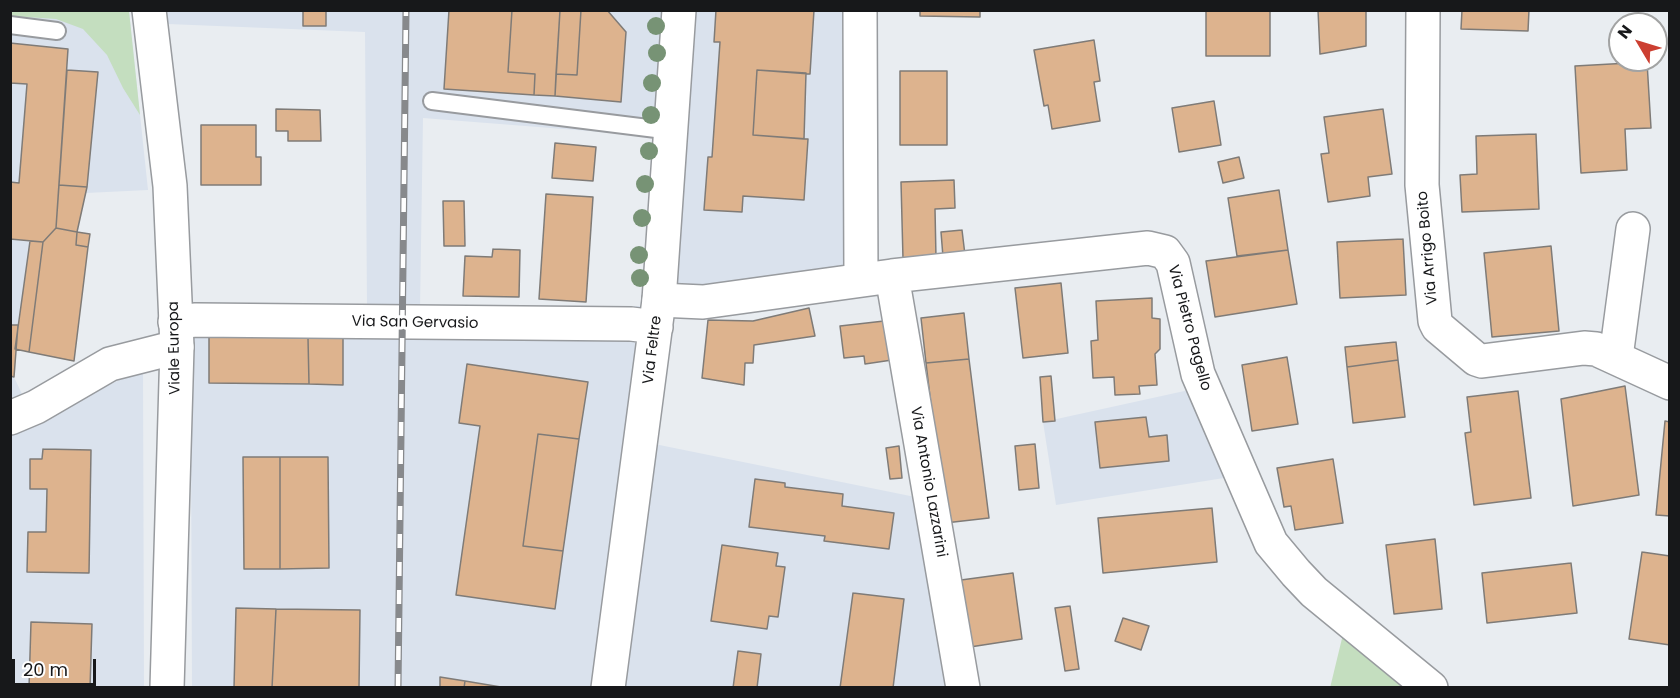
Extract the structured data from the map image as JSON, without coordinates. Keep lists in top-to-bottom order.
{
  "streets": {
    "street": [
      "Via Arrigo Boito",
      "Via San Gervasio",
      "Via Pietro Pagello",
      "Viale Europa",
      "Via Feltre",
      "Via Antonio Lazzarini"
    ]
  },
  "crossings": [
    ["Via San Gervasio", "Via Pietro Pagello"],
    ["Via San Gervasio", "Viale Europa"],
    ["Via San Gervasio", "Via Feltre"],
    ["Via Pietro Pagello", "Via Feltre"],
    ["Via Pietro Pagello", "Via Antonio Lazzarini"]
  ],
  "scale_bar": "20 m",
  "north": "top left"
}
